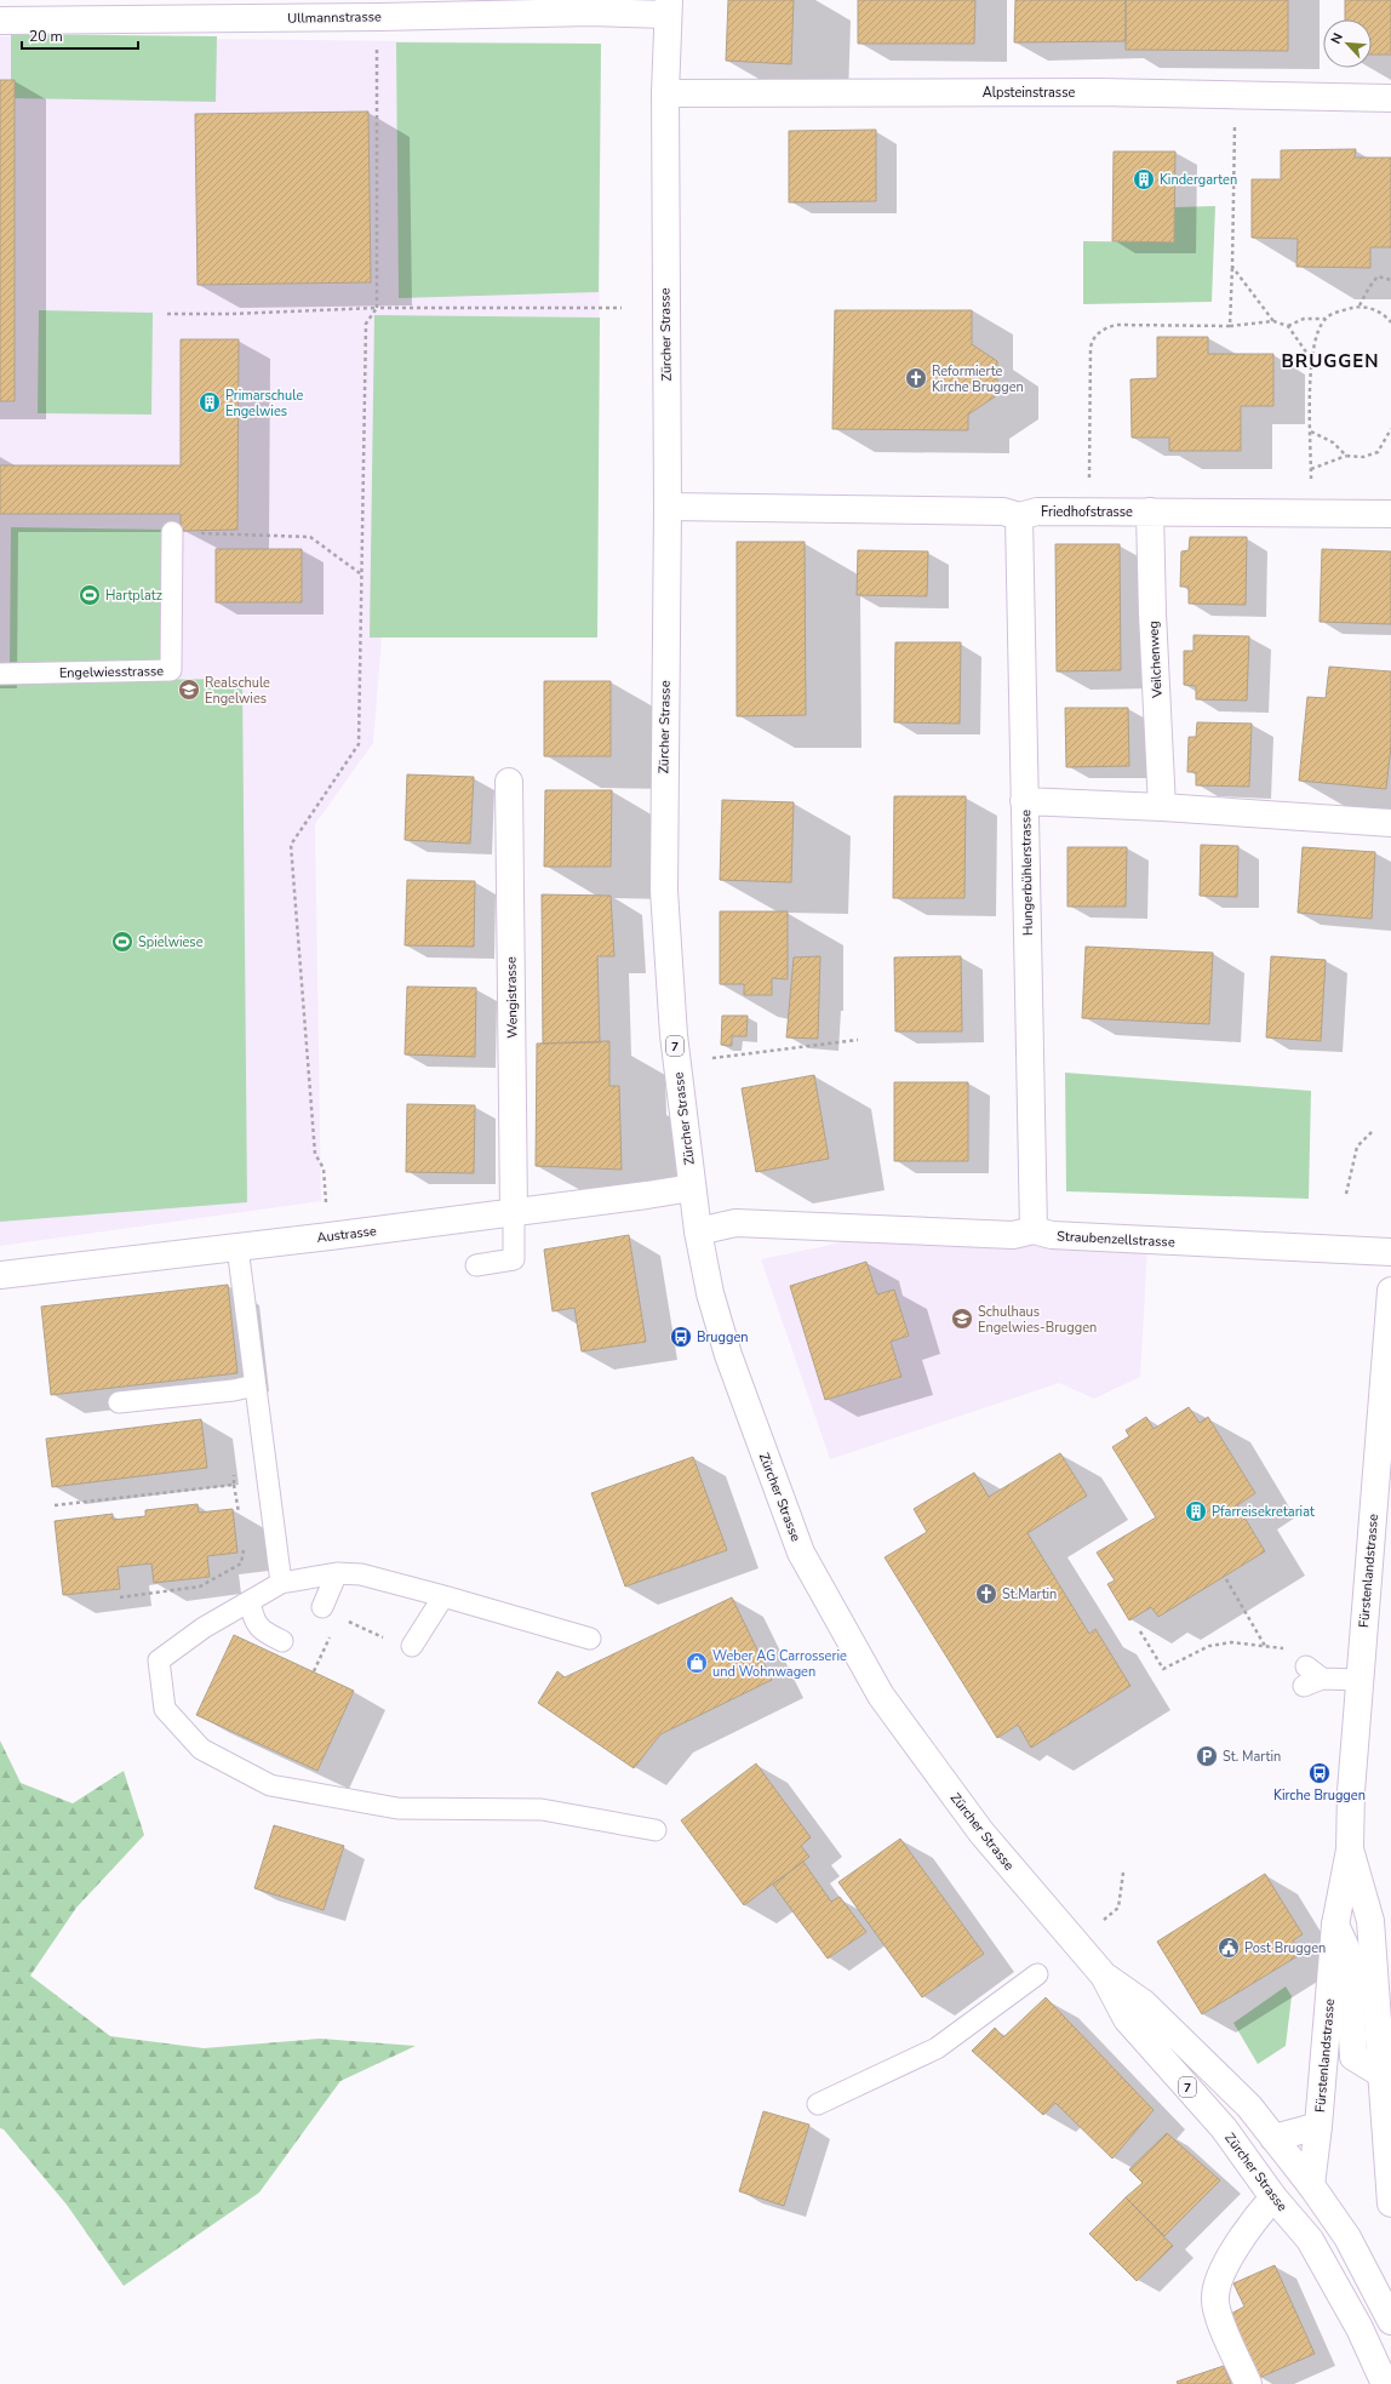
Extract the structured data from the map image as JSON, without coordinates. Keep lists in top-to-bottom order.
{
  "streets": {
    "street": [
      "Ullmannstrasse",
      "Alpsteinstrasse",
      "Zürcher Strasse",
      "Friedhofstrasse",
      "Veilchenweg",
      "Hungerbühlerstrasse",
      "Wengistrasse",
      "7",
      "Austrasse",
      "Straubenzellstrasse",
      "Fürstenlandstrasse"
    ],
    "lane": ["Engelwiesstrasse"]
  },
  "crossings": [
    ["Ullmannstrasse", "Zürcher Strasse"],
    ["Alpsteinstrasse", "Zürcher Strasse"],
    ["Zürcher Strasse", "Friedhofstrasse"],
    ["Zürcher Strasse", "Austrasse"],
    ["Zürcher Strasse", "Straubenzellstrasse"],
    ["Zürcher Strasse", "Fürstenlandstrasse"],
    ["Friedhofstrasse", "Veilchenweg"],
    ["Friedhofstrasse", "Hungerbühlerstrasse"],
    ["Hungerbühlerstrasse", "Straubenzellstrasse"],
    ["Wengistrasse", "Austrasse"]
  ],
  "districts": ["BRUGGEN"],
  "places": {
    "building": ["Kindergarten", "Primarschule Engelwies", "Pfarreisekretariat"],
    "church": ["Reformierte Kirche Bruggen", "St.Martin"],
    "sports": ["Hartplatz", "Spielwiese"],
    "school or university": ["Realschule Engelwies", "Schulhaus Engelwies-Bruggen"],
    "bus stop": ["Bruggen", "Kirche Bruggen"],
    "shop": ["Weber AG Carrosserie und Wohnwagen"],
    "parking": ["St. Martin"],
    "public building": ["Post Bruggen"]
  },
  "scale_bar": "20 m",
  "north": "top left"
}
